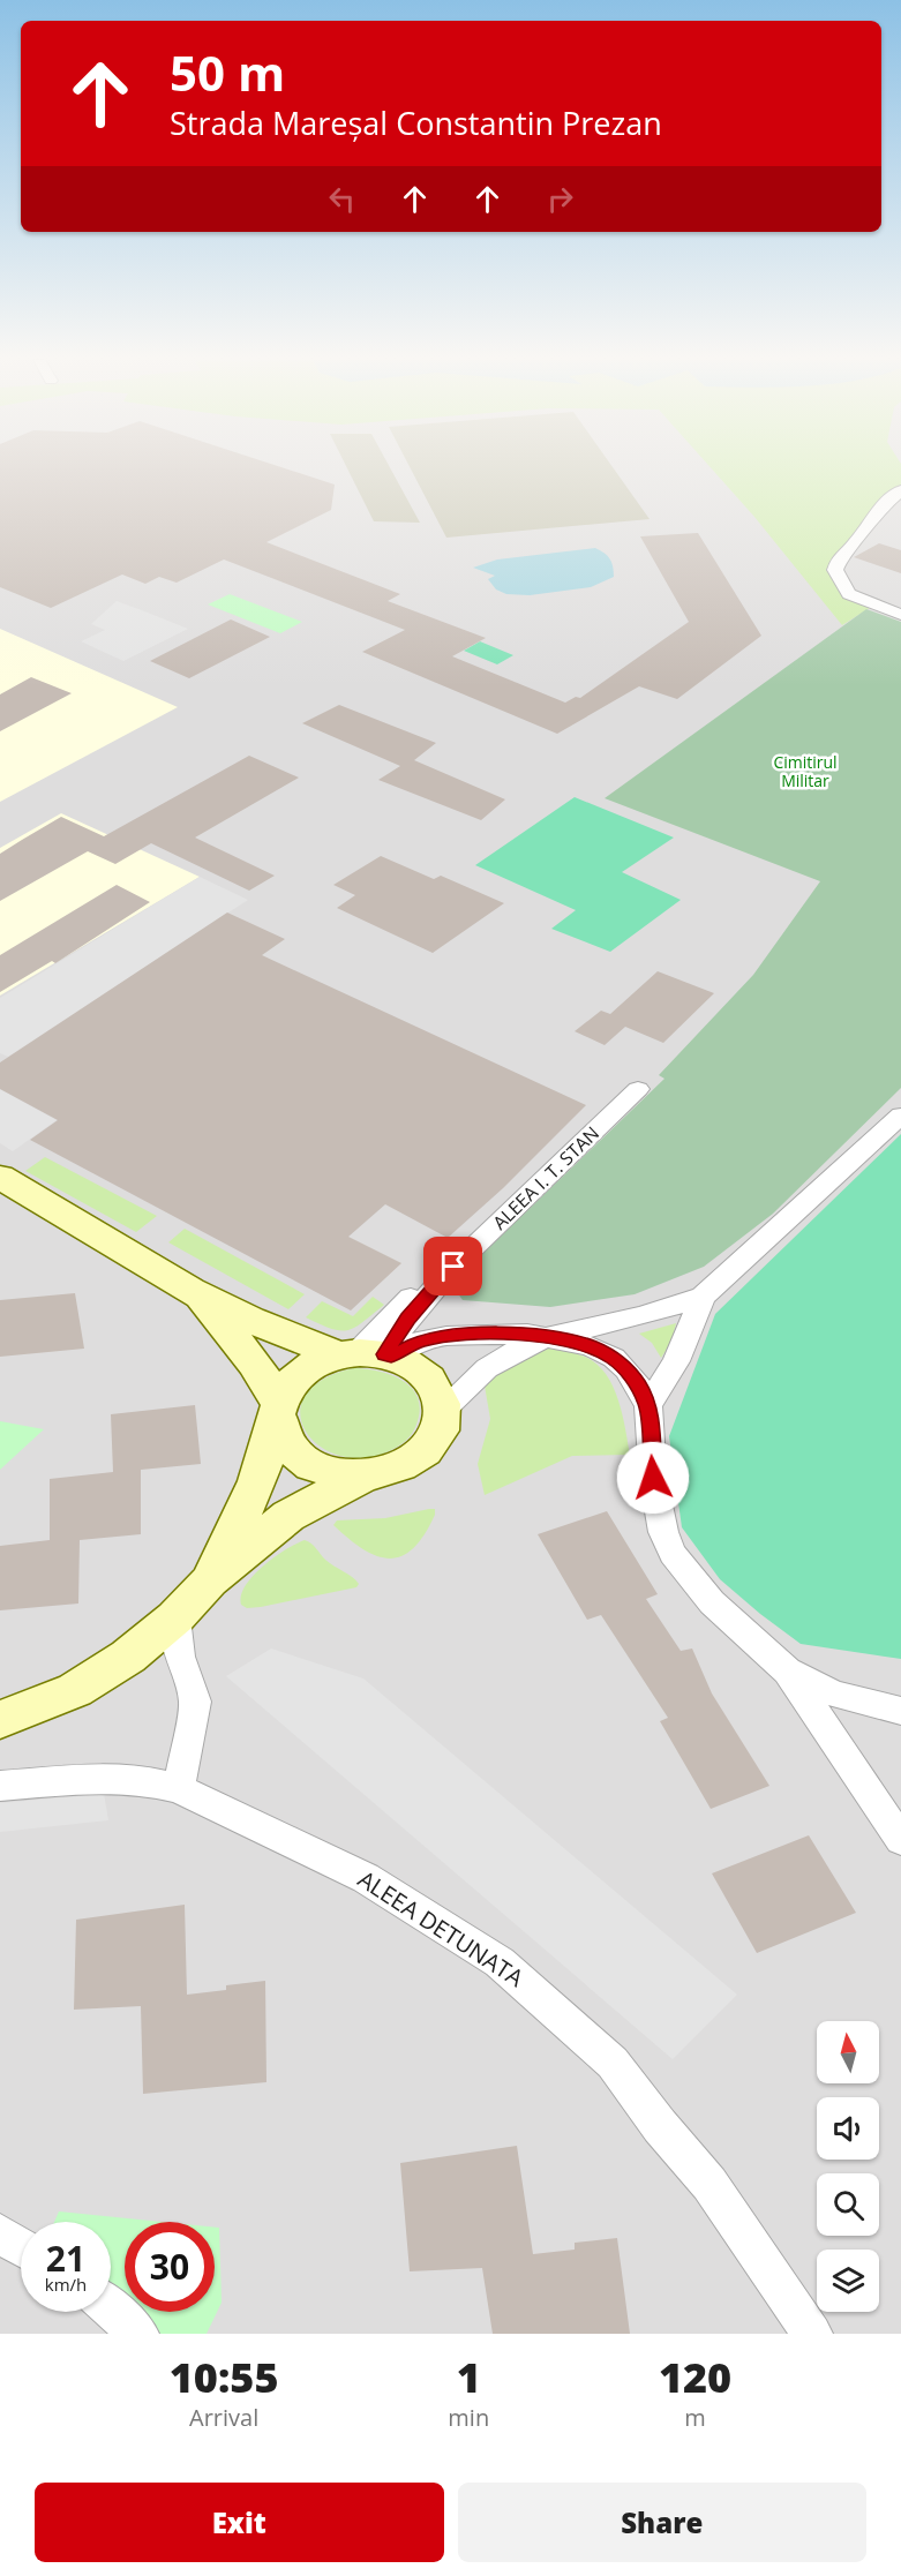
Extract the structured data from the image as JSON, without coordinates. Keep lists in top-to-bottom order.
{
  "streets": {
    "street": ["ALEEA I. T. STAN", "ALEEA DETUNATA"]
  },
  "parks": ["Cimitirul Militar"],
  "north": "top",
  "page": {
    "turn": ["50 m", "Strada Mareșal Constantin Prezan"],
    "speed": "21 km/h",
    "limit": "30",
    "eta": [
      "10:55",
      "Arrival",
      "1",
      "min",
      "120",
      "m"
    ],
    "buttons": ["Exit", "Share"]
  }
}
